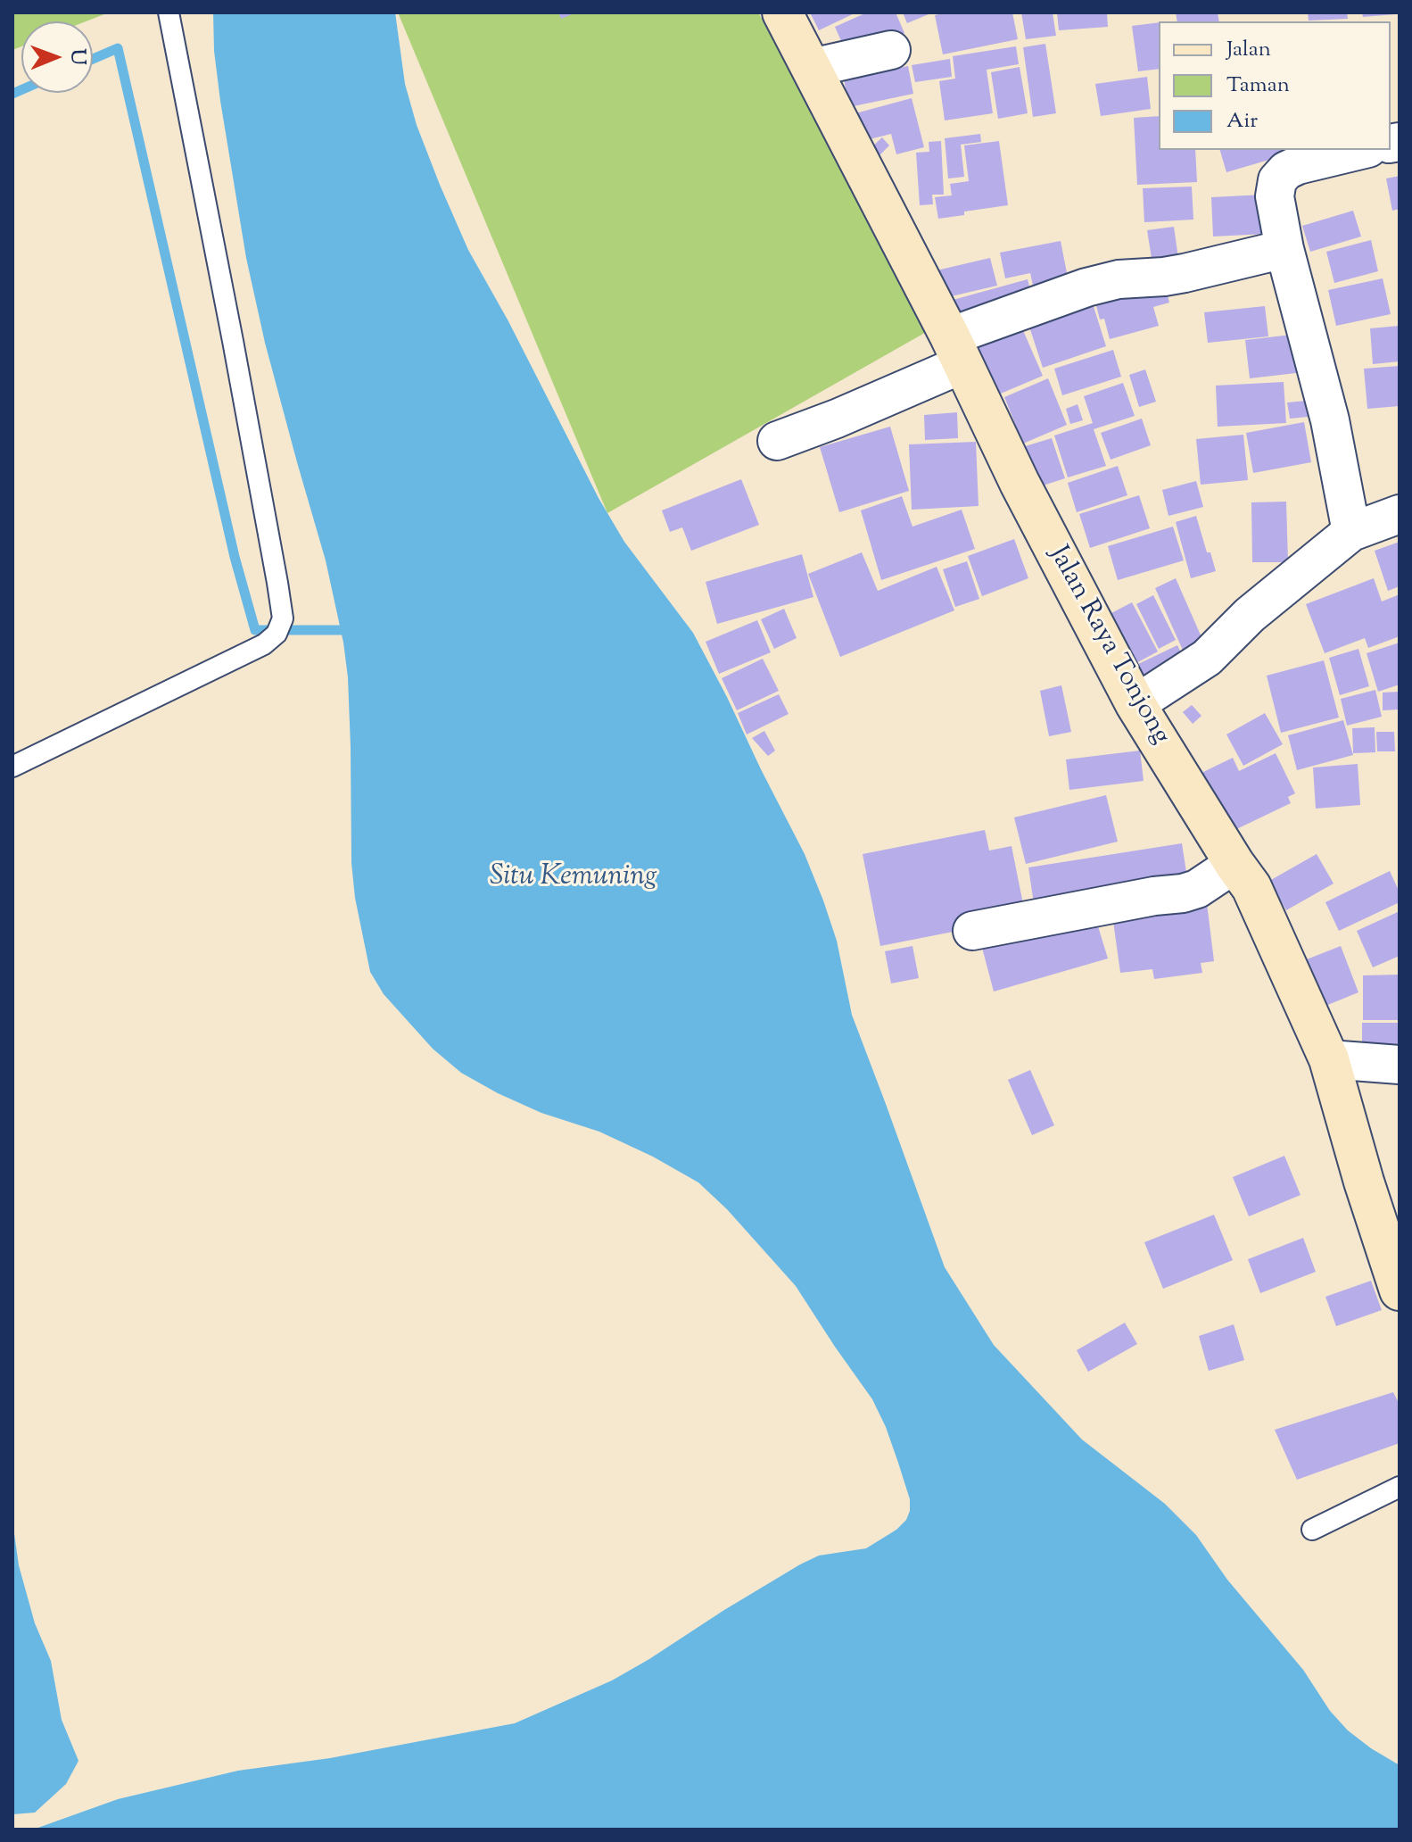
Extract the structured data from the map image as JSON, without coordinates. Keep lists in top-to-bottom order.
{
  "streets": {
    "main road": ["Jalan Raya Tonjong"]
  },
  "water": ["Situ Kemuning"],
  "legend": ["Jalan", "Taman", "Air"],
  "north": "right"
}
